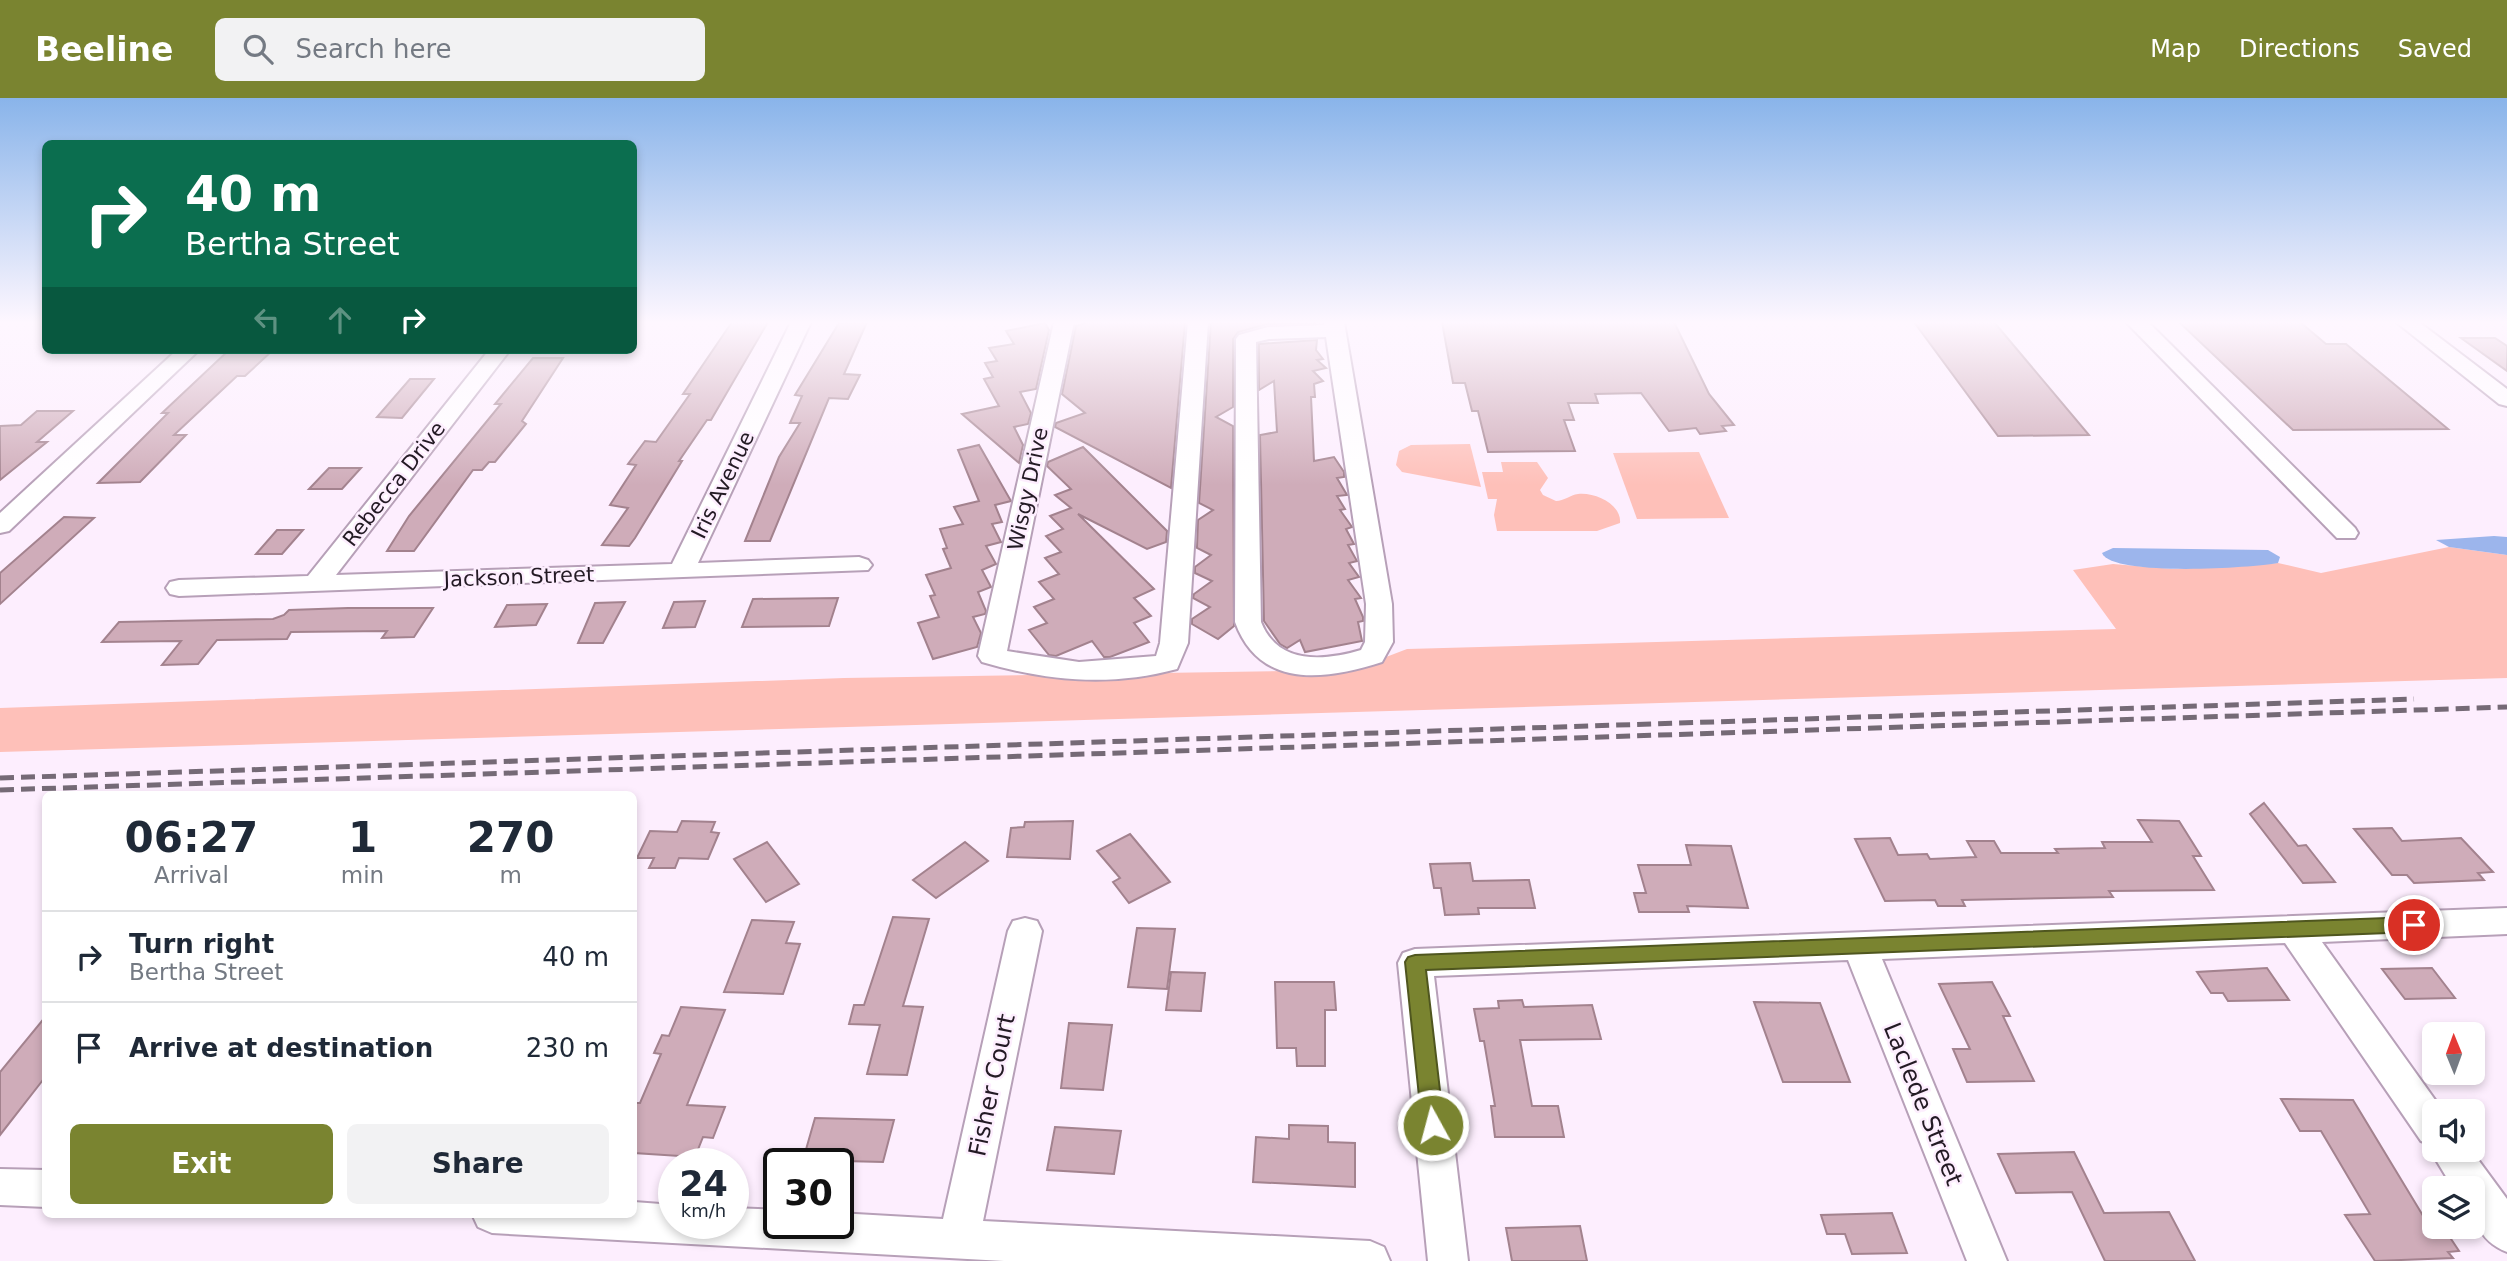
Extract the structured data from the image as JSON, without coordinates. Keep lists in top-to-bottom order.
{
  "streets": {
    "street": [
      "Rebecca Drive",
      "Iris Avenue",
      "Wisgy Drive",
      "Jackson Street",
      "Fisher Court",
      "Laclede Street"
    ]
  },
  "crossings": [
    ["Rebecca Drive", "Jackson Street"],
    ["Iris Avenue", "Jackson Street"]
  ],
  "north": "top",
  "page": {
    "header": "Beeline",
    "search": "Search here",
    "nav": ["Map", "Directions", "Saved"],
    "turn": ["40 m", "Bertha Street"],
    "eta": [
      "06:27",
      "Arrival",
      "1",
      "min",
      "270",
      "m"
    ],
    "list": [
      {
        "name": "Turn right",
        "note": "Bertha Street",
        "value": "40 m"
      },
      {
        "name": "Arrive at destination",
        "value": "230 m"
      }
    ],
    "buttons": ["Exit", "Share"],
    "speed": "24 km/h",
    "limit": "30"
  }
}
